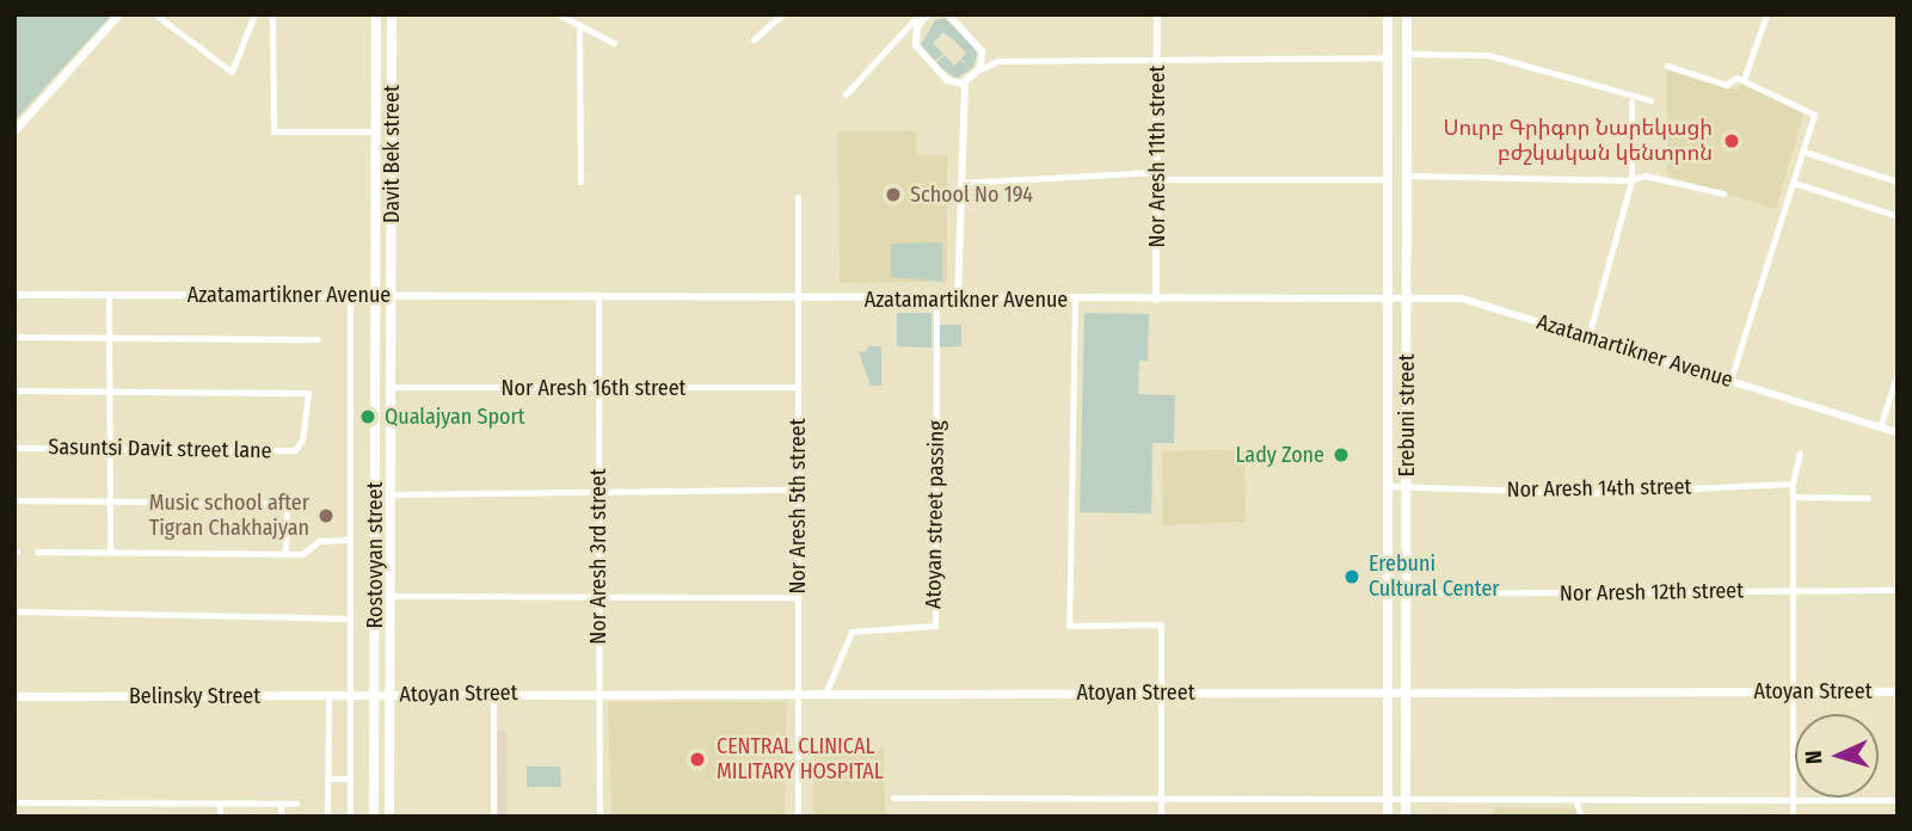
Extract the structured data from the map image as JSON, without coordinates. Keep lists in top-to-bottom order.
{
  "streets": {
    "main road": [
      "Davit Bek street",
      "Erebuni street",
      "Rostovyan street",
      "Atoyan Street",
      "Belinsky Street"
    ],
    "street": [
      "Nor Aresh 11th street",
      "Azatamartikner Avenue",
      "Nor Aresh 16th street",
      "Sasuntsi Davit street lane",
      "Nor Aresh 14th street",
      "Nor Aresh 5th street",
      "Atoyan street passing",
      "Nor Aresh 3rd street",
      "Nor Aresh 12th street"
    ]
  },
  "crossings": [
    ["Davit Bek street", "Azatamartikner Avenue"],
    ["Davit Bek street", "Rostovyan street"],
    ["Nor Aresh 11th street", "Azatamartikner Avenue"],
    ["Azatamartikner Avenue", "Erebuni street"],
    ["Azatamartikner Avenue", "Nor Aresh 5th street"],
    ["Azatamartikner Avenue", "Atoyan street passing"],
    ["Azatamartikner Avenue", "Rostovyan street"],
    ["Azatamartikner Avenue", "Nor Aresh 3rd street"],
    ["Nor Aresh 16th street", "Nor Aresh 5th street"],
    ["Nor Aresh 16th street", "Rostovyan street"],
    ["Nor Aresh 16th street", "Nor Aresh 3rd street"],
    ["Erebuni street", "Nor Aresh 14th street"],
    ["Erebuni street", "Nor Aresh 12th street"],
    ["Erebuni street", "Atoyan Street"],
    ["Nor Aresh 5th street", "Atoyan Street"],
    ["Atoyan street passing", "Atoyan Street"],
    ["Rostovyan street", "Atoyan Street"],
    ["Rostovyan street", "Belinsky Street"],
    ["Nor Aresh 3rd street", "Atoyan Street"],
    ["Atoyan Street", "Belinsky Street"]
  ],
  "places": [
    "Սուրբ Գրիգոր Նարեկացի բժշկական կենտրոն",
    "School No 194",
    "Qualajyan Sport",
    "Lady Zone",
    "Music school after Tigran Chakhajyan",
    "Erebuni Cultural Center",
    "CENTRAL CLINICAL MILITARY HOSPITAL"
  ],
  "north": "left"
}
